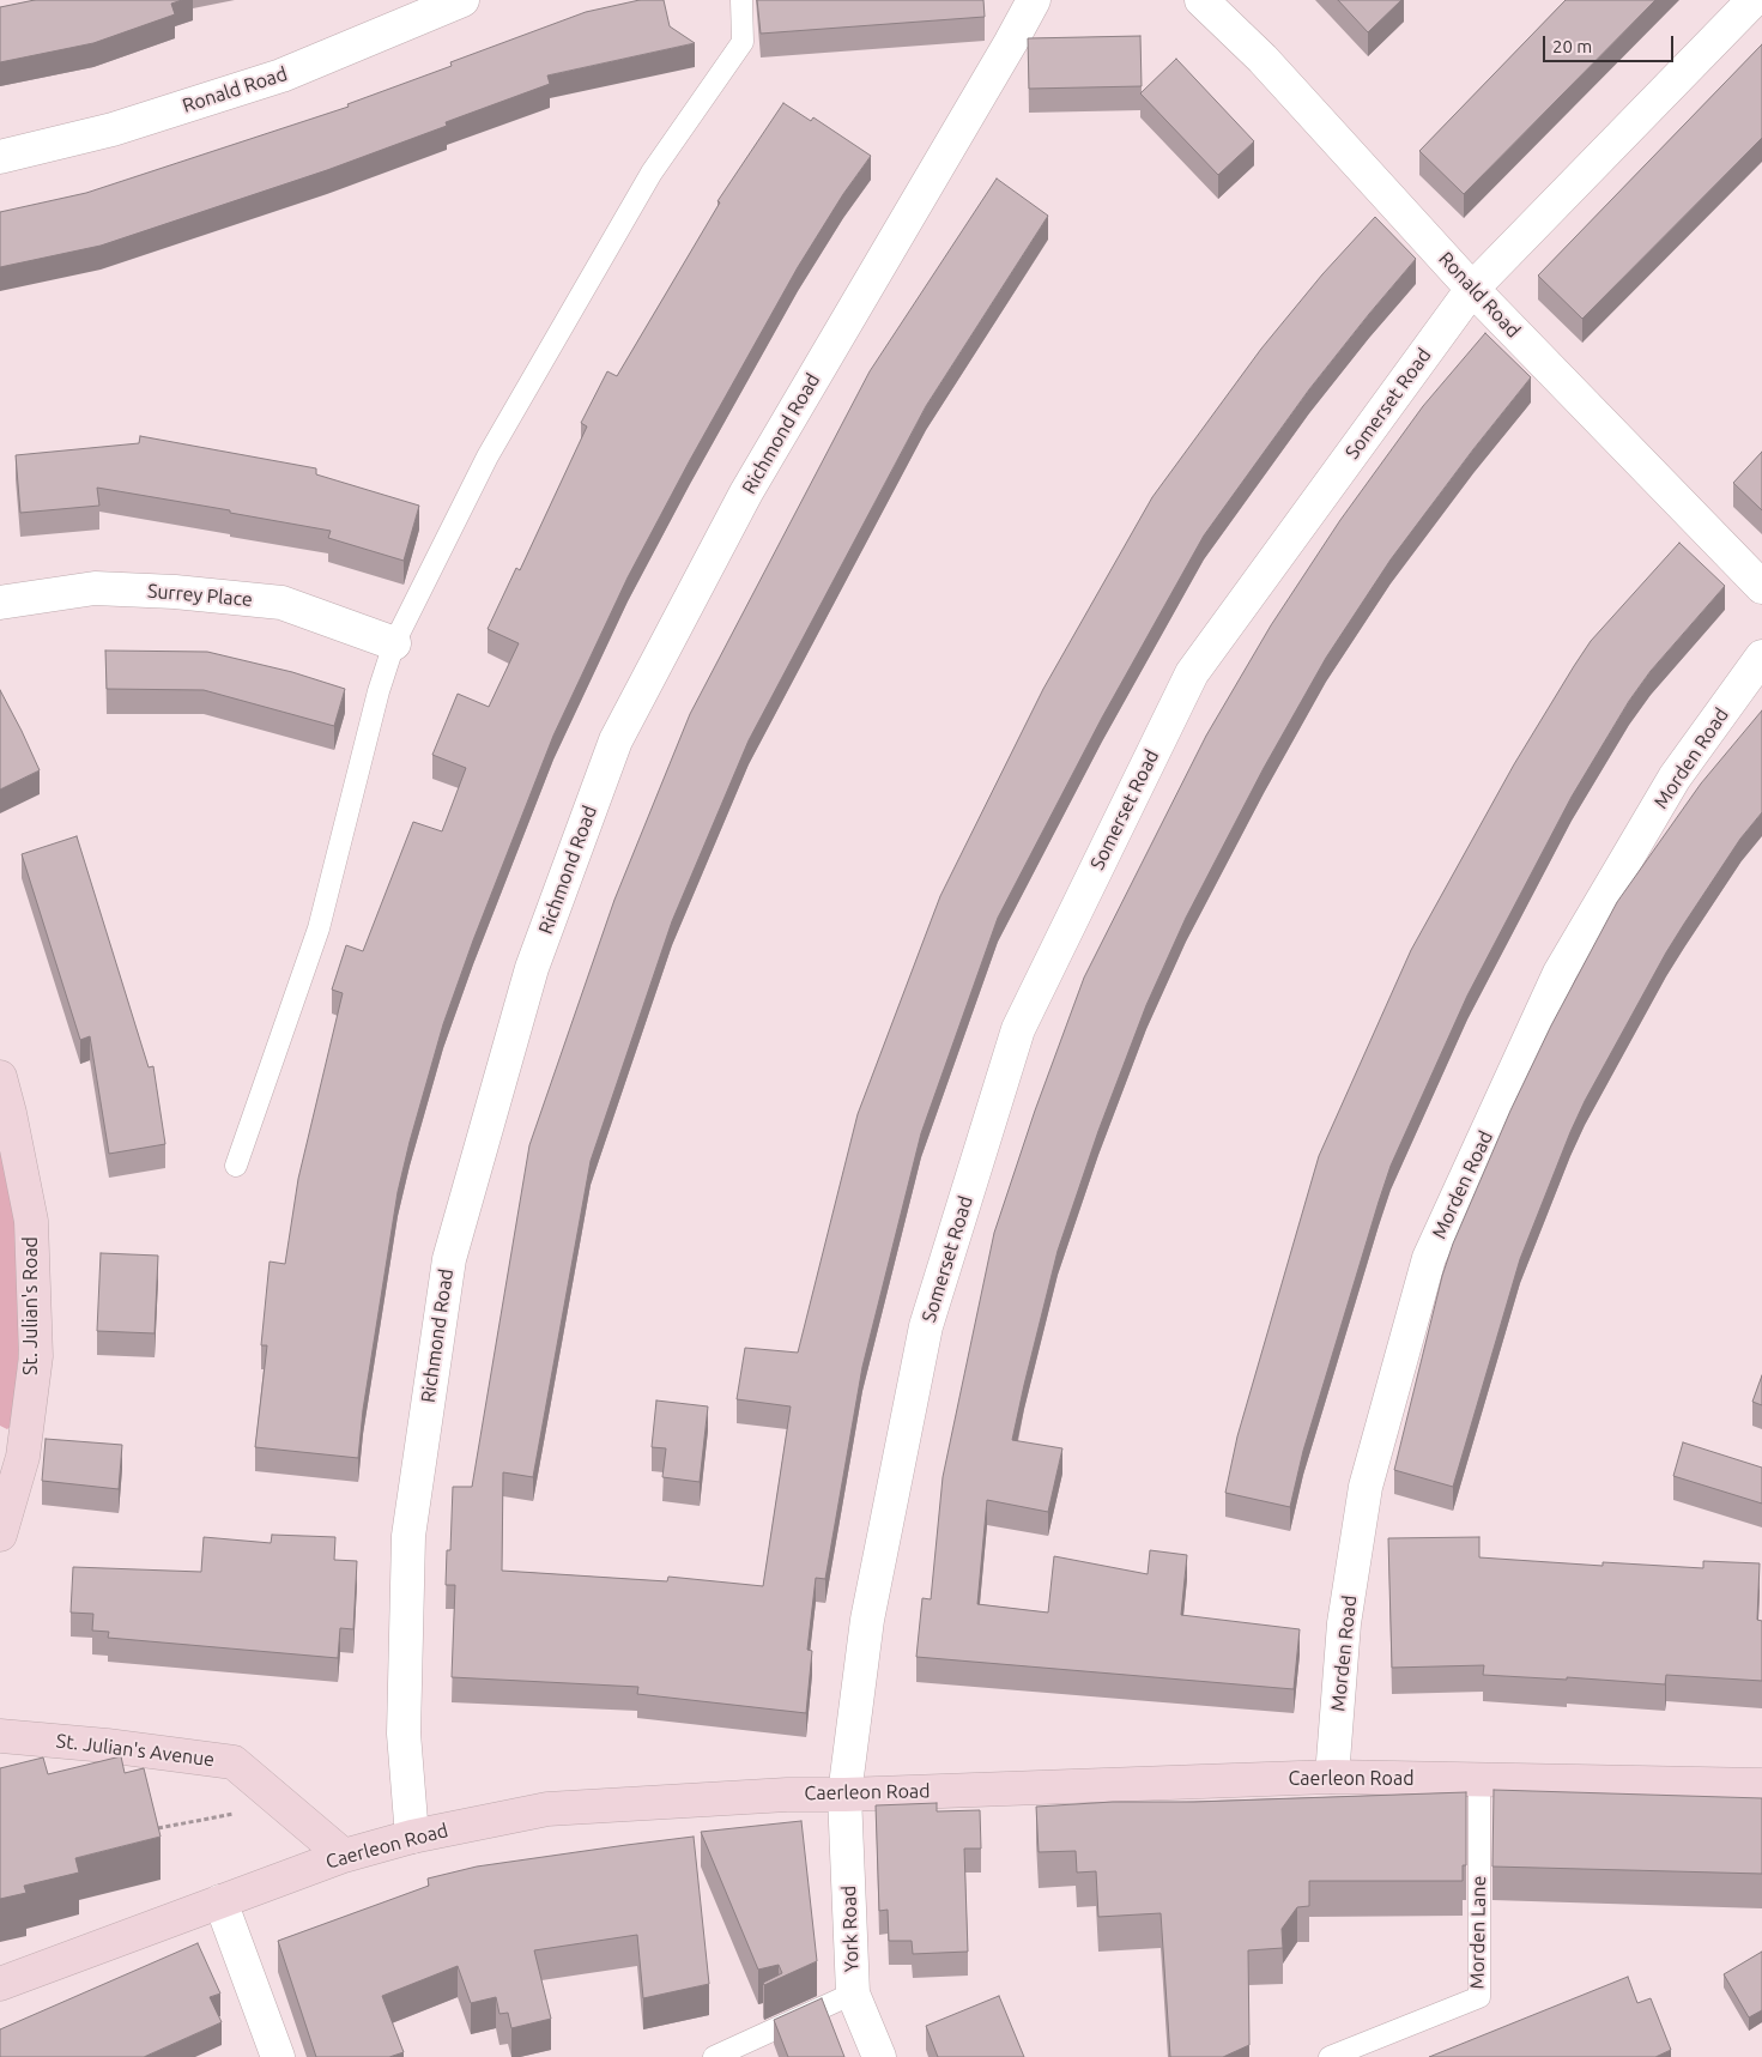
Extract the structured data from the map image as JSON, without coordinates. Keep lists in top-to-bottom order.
{
  "streets": {
    "main road": ["St. Julian's Road", "St. Julian's Avenue", "Caerleon Road"],
    "street": [
      "Ronald Road",
      "Somerset Road",
      "Richmond Road",
      "Surrey Place",
      "Morden Road",
      "York Road"
    ],
    "lane": ["Morden Lane"]
  },
  "crossings": [
    ["Ronald Road", "Somerset Road"],
    ["Somerset Road", "Caerleon Road"],
    ["Somerset Road", "York Road"],
    ["Richmond Road", "Caerleon Road"],
    ["Morden Road", "Caerleon Road"],
    ["St. Julian's Avenue", "Caerleon Road"],
    ["Caerleon Road", "York Road"],
    ["Caerleon Road", "Morden Lane"]
  ],
  "scale_bar": "20 m"
}
